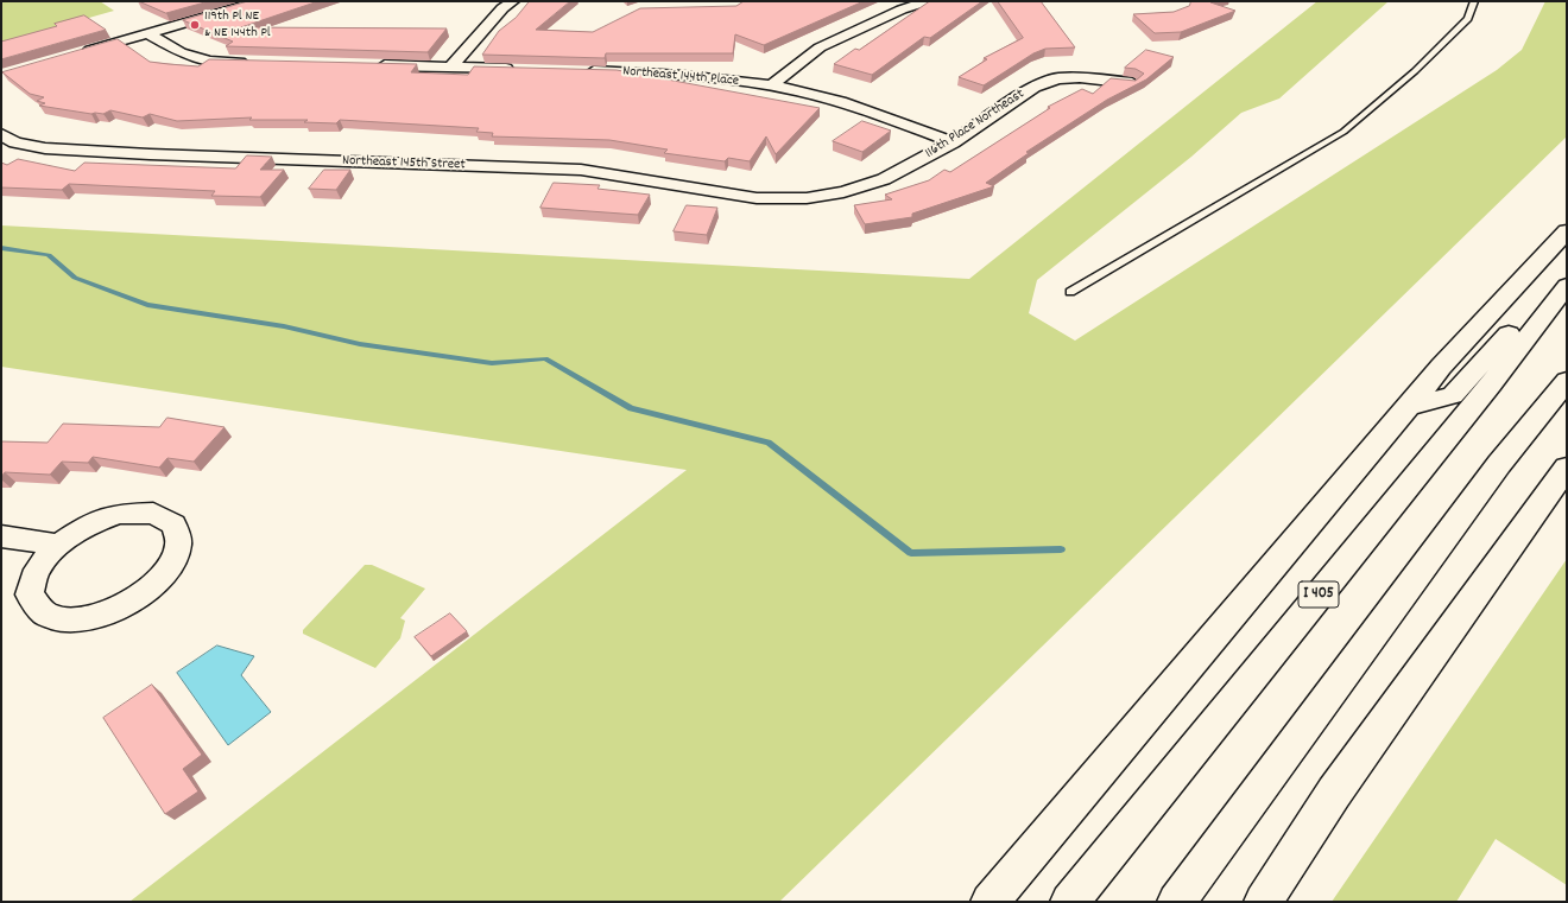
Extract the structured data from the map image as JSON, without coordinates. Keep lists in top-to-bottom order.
{
  "streets": {
    "highway": ["I 405"],
    "street": ["Northeast 144th Place", "116th Place Northeast", "Northeast 145th Street"]
  },
  "crossings": [
    ["Northeast 144th Place", "116th Place Northeast"],
    ["116th Place Northeast", "Northeast 145th Street"]
  ],
  "places": ["119th Pl NE & NE 144th Pl"]
}
